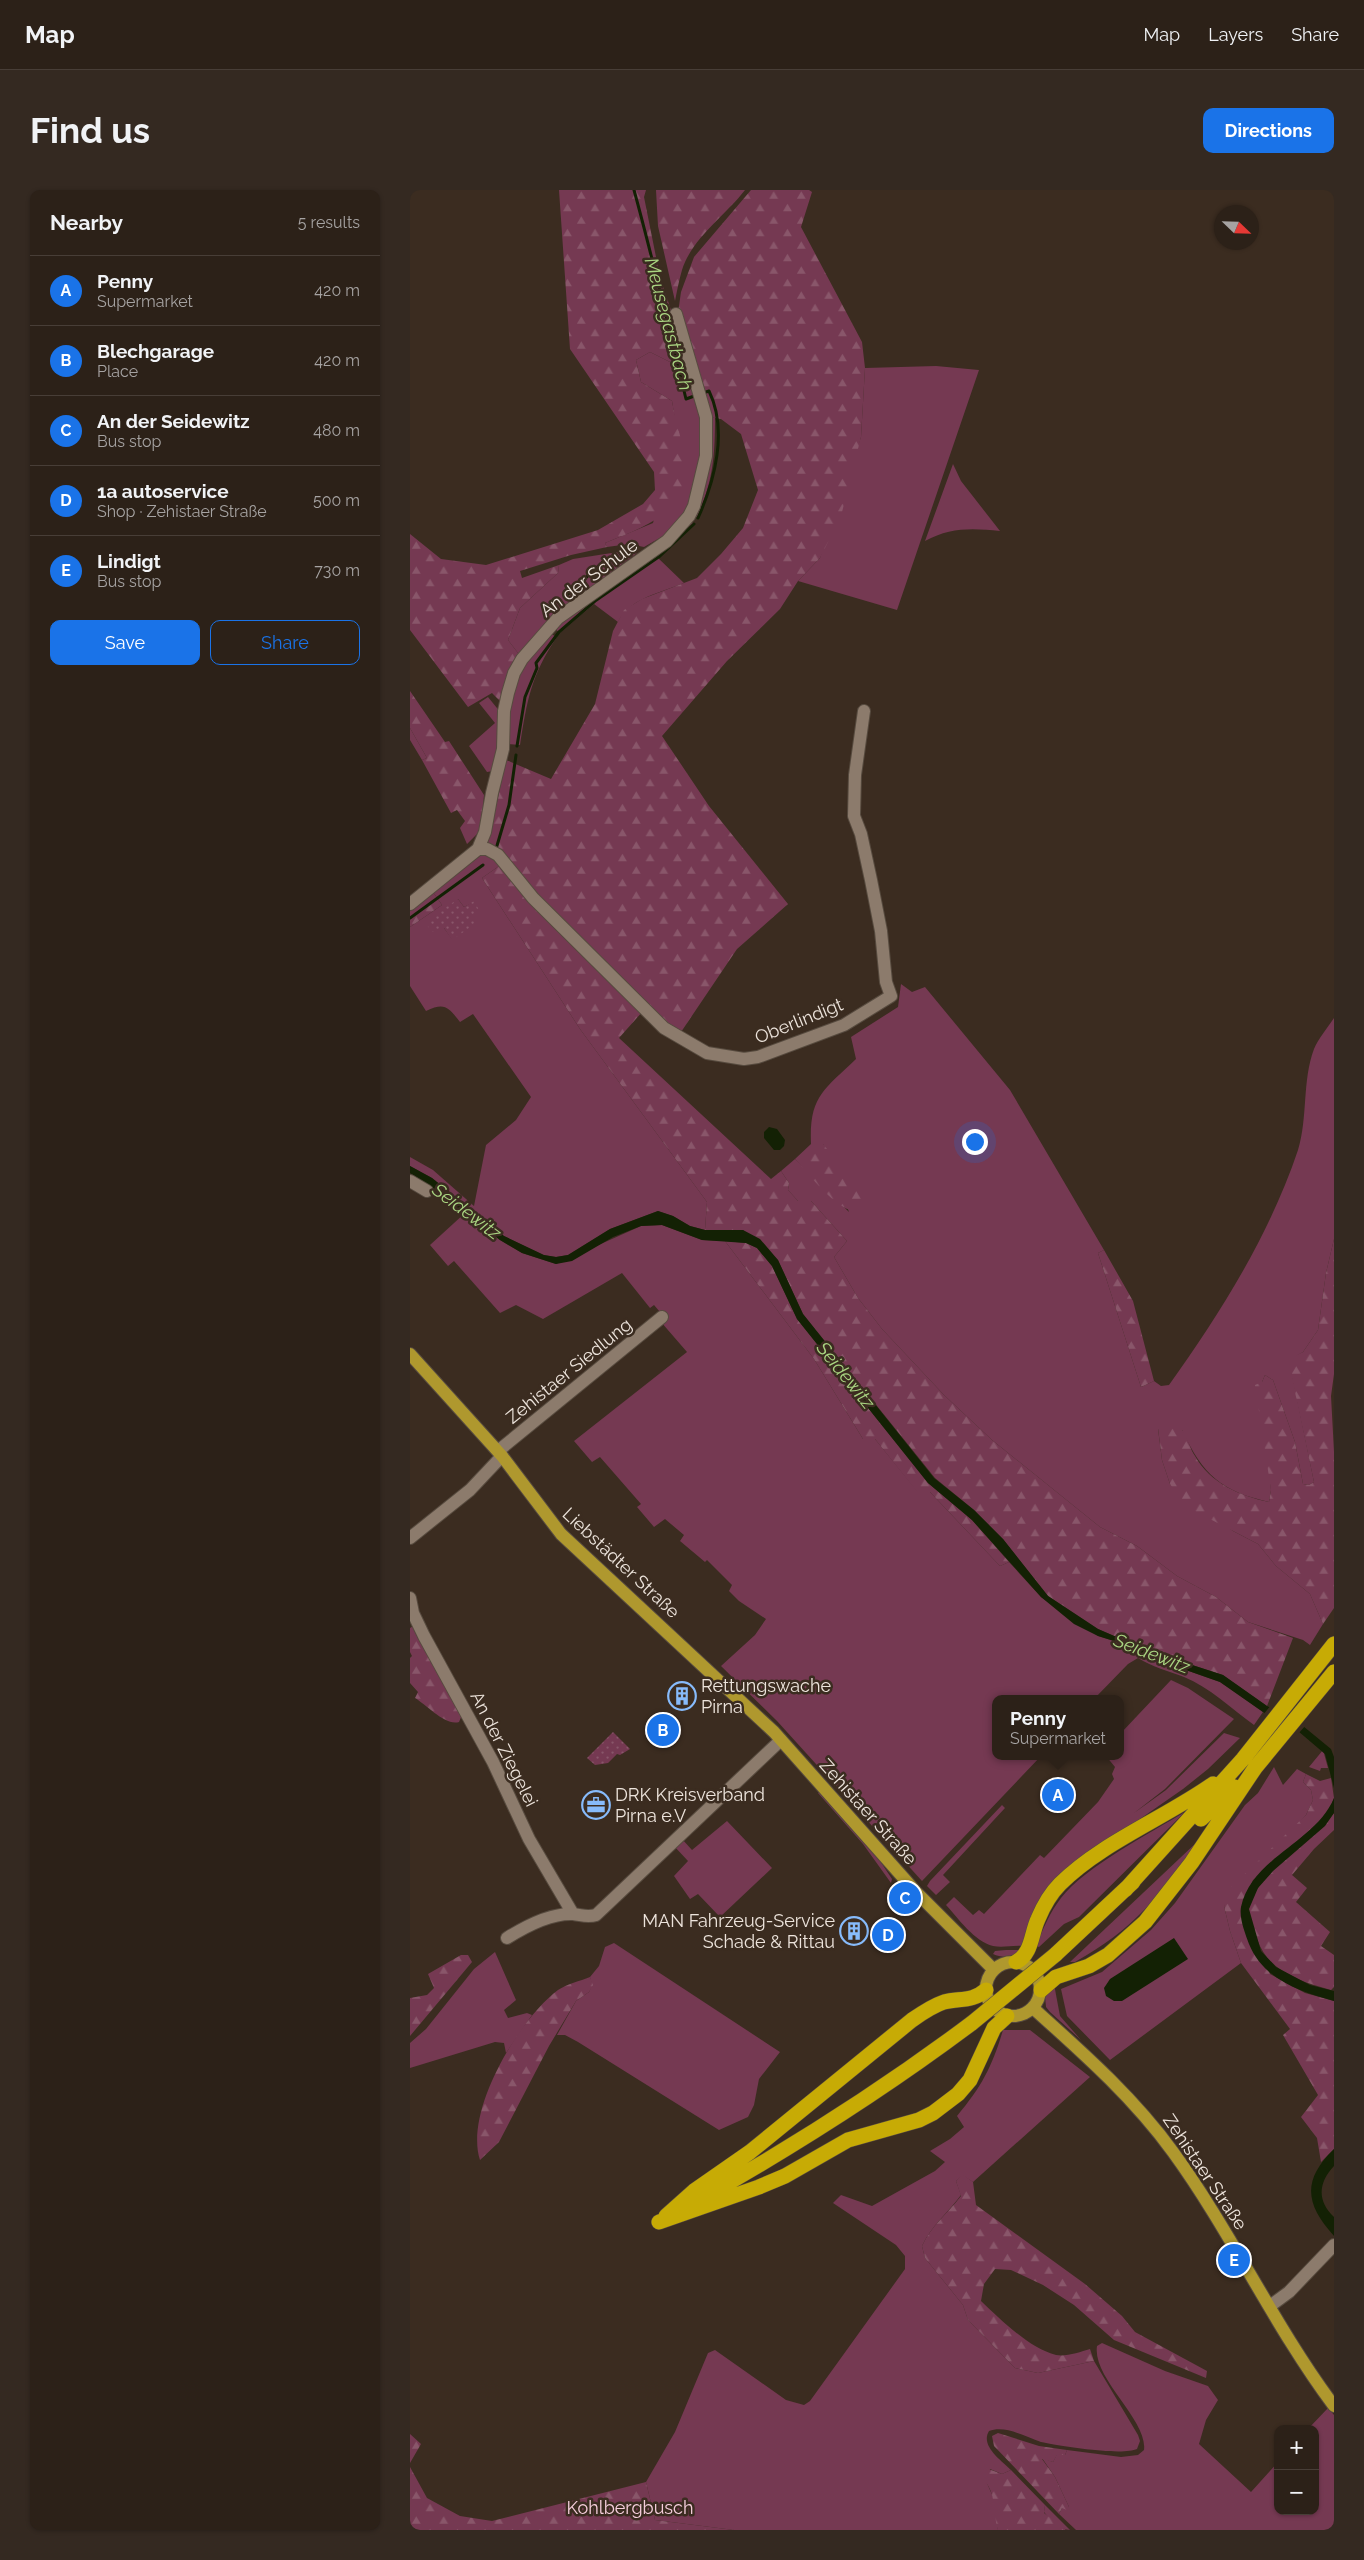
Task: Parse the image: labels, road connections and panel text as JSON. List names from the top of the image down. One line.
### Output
{"streets":{"main road":["Liebstädter Straße","Zehistaer Straße"],"street":["An der Schule","Oberlindigt","Zehistaer Siedlung","An der Ziegelei"]},"crossings":[["An der Schule","Oberlindigt"],["Zehistaer Siedlung","Liebstädter Straße"],["Liebstädter Straße","Zehistaer Straße"]],"water":["Meusegastbach","Seidewitz"],"parks":["Kohlbergbusch"],"places":{"building":["Rettungswache Pirna","MAN Fahrzeug-Service Schade & Rittau"],"office":["DRK Kreisverband Pirna e.V"]},"north":"bottom right","page":{"header":"Map","nav":["Map","Layers","Share"],"buttons":["Directions",["Save","Share"]],"title":"Find us","heading":["Nearby","5 results"],"list":[{"mark":"A","name":"Penny","note":"Supermarket","value":"420 m"},{"mark":"B","name":"Blechgarage","note":"Place","value":"420 m"},{"mark":"C","name":"An der Seidewitz","note":"Bus stop","value":"480 m"},{"mark":"D","name":"1a autoservice","note":"Shop · Zehistaer Straße","value":"500 m"},{"mark":"E","name":"Lindigt","note":"Bus stop","value":"730 m"}],"popup":["Penny","Supermarket"],"pins":["B","A","C","D","E"],"map_buttons":["+","−"]}}
